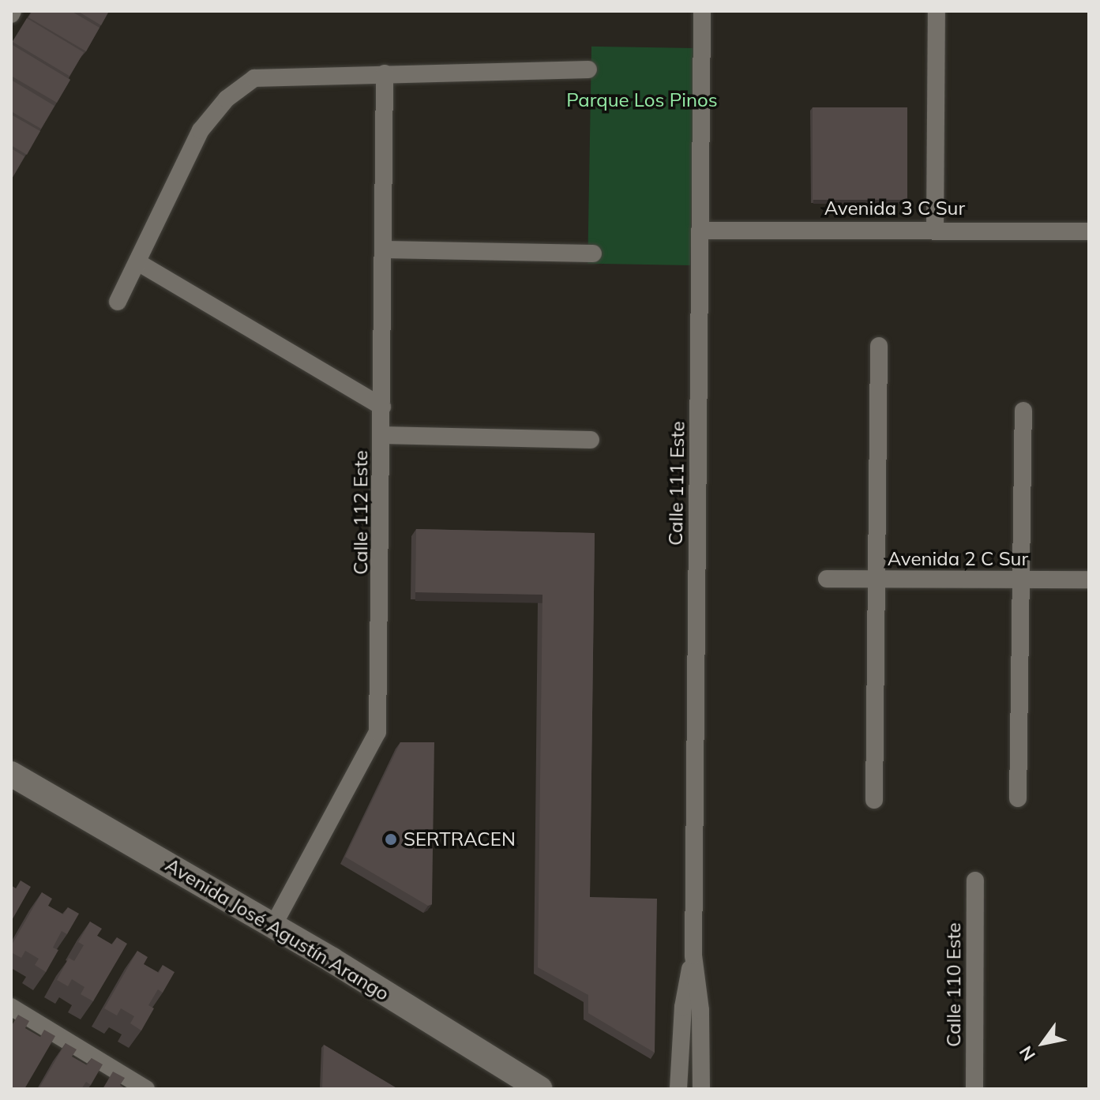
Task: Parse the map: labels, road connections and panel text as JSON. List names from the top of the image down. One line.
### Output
{"streets":{"main road":["Avenida José Agustín Arango"],"street":["Avenida 3 C Sur","Calle 111 Este","Calle 112 Este","Avenida 2 C Sur","Calle 110 Este"]},"crossings":[["Avenida 3 C Sur","Calle 111 Este"],["Calle 112 Este","Avenida José Agustín Arango"]],"parks":["Parque Los Pinos"],"places":["SERTRACEN"],"north":"bottom left"}
